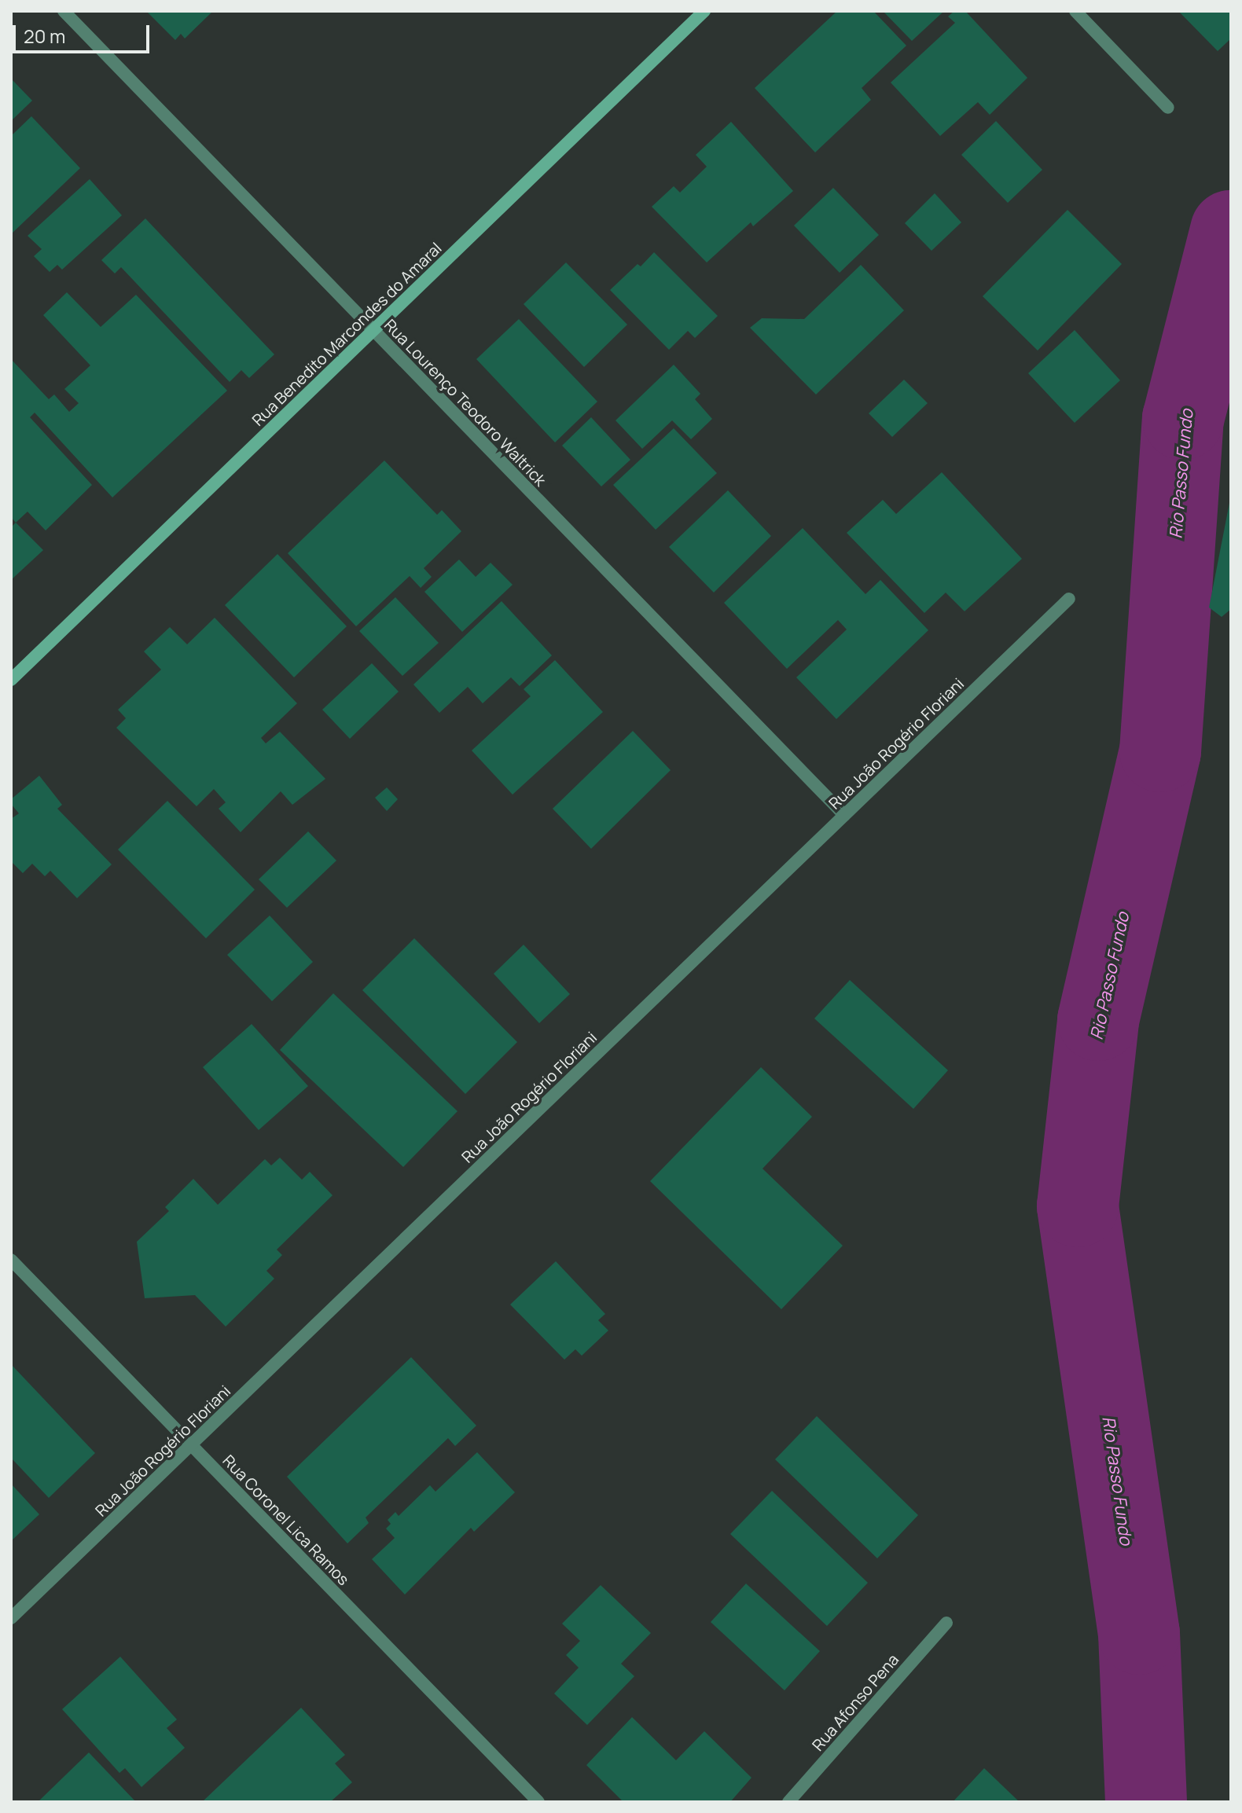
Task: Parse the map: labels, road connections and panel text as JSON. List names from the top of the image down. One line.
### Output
{"streets":{"main road":["Rua Benedito Marcondes do Amaral"],"street":["Rua Lourenço Teodoro Waltrick","Rua João Rogério Floriani","Rua Coronel Lica Ramos","Rua Afonso Pena"]},"crossings":[["Rua Benedito Marcondes do Amaral","Rua Lourenço Teodoro Waltrick"],["Rua Lourenço Teodoro Waltrick","Rua João Rogério Floriani"],["Rua João Rogério Floriani","Rua Coronel Lica Ramos"]],"water":["Rio Passo Fundo"],"scale_bar":"20 m"}
